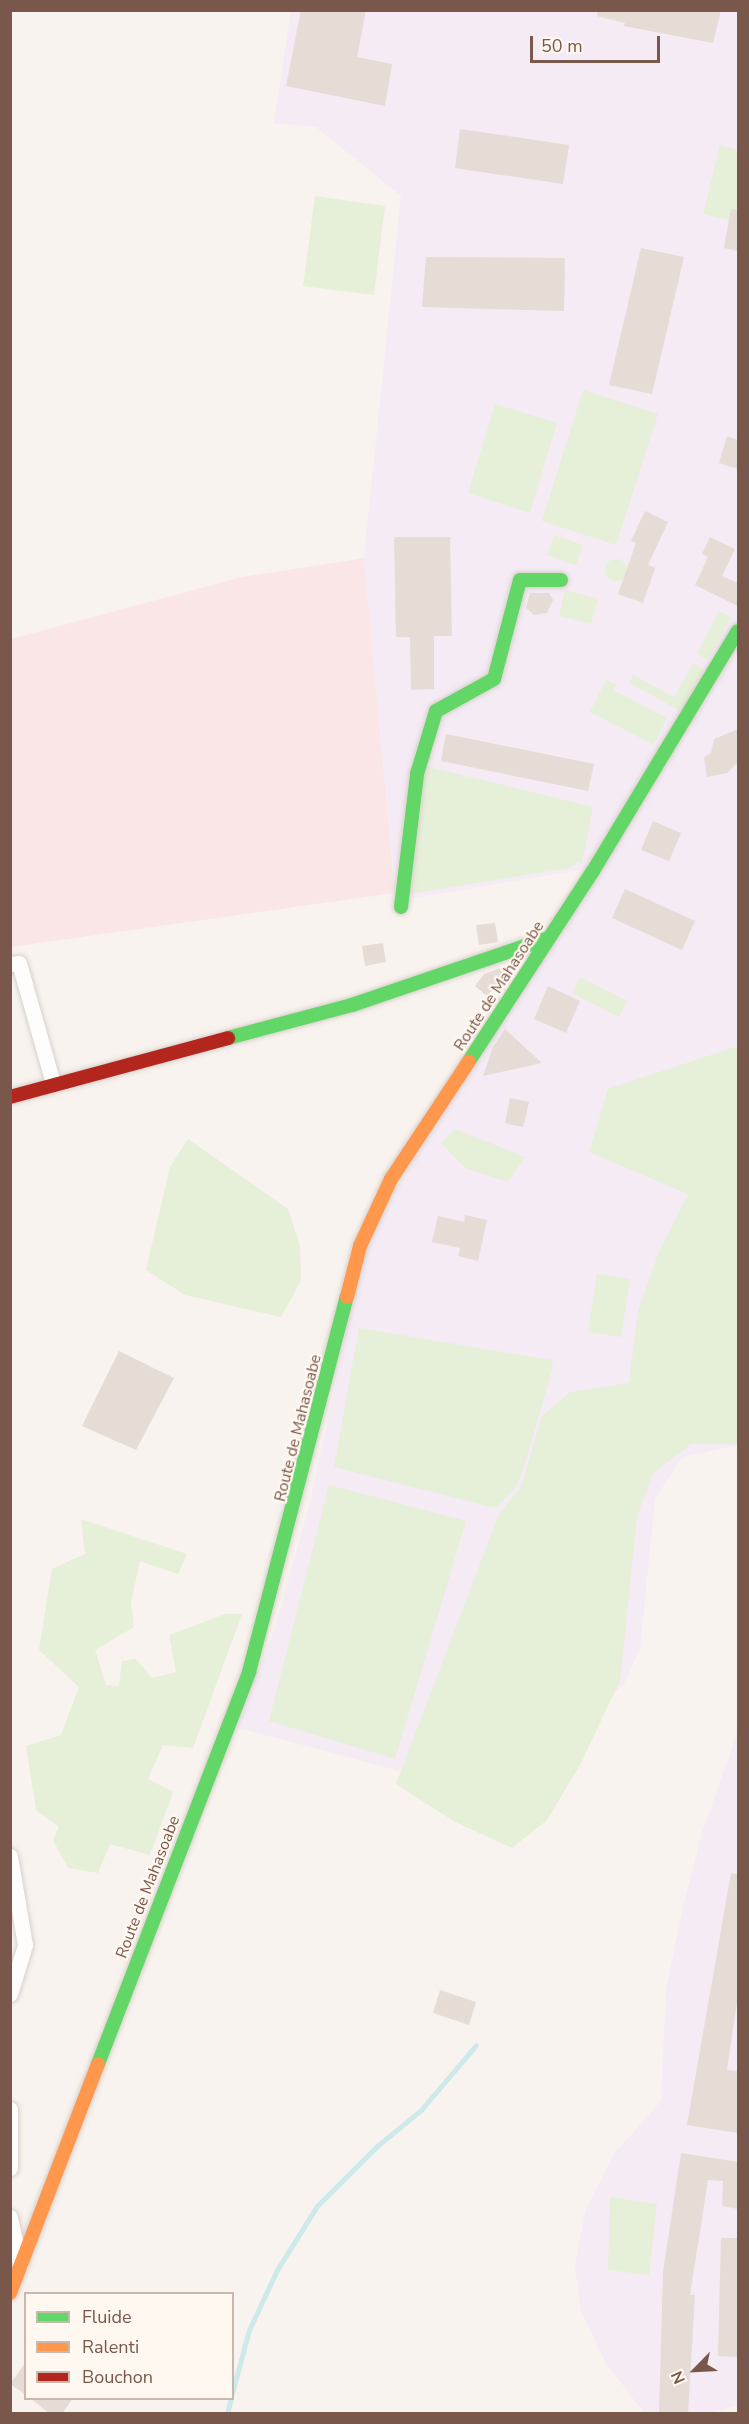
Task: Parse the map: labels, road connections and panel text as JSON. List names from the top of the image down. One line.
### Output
{"streets":{"street":["Route de Mahasoabe"]},"legend":["Fluide","Ralenti","Bouchon"],"scale_bar":"50 m","north":"bottom left"}
